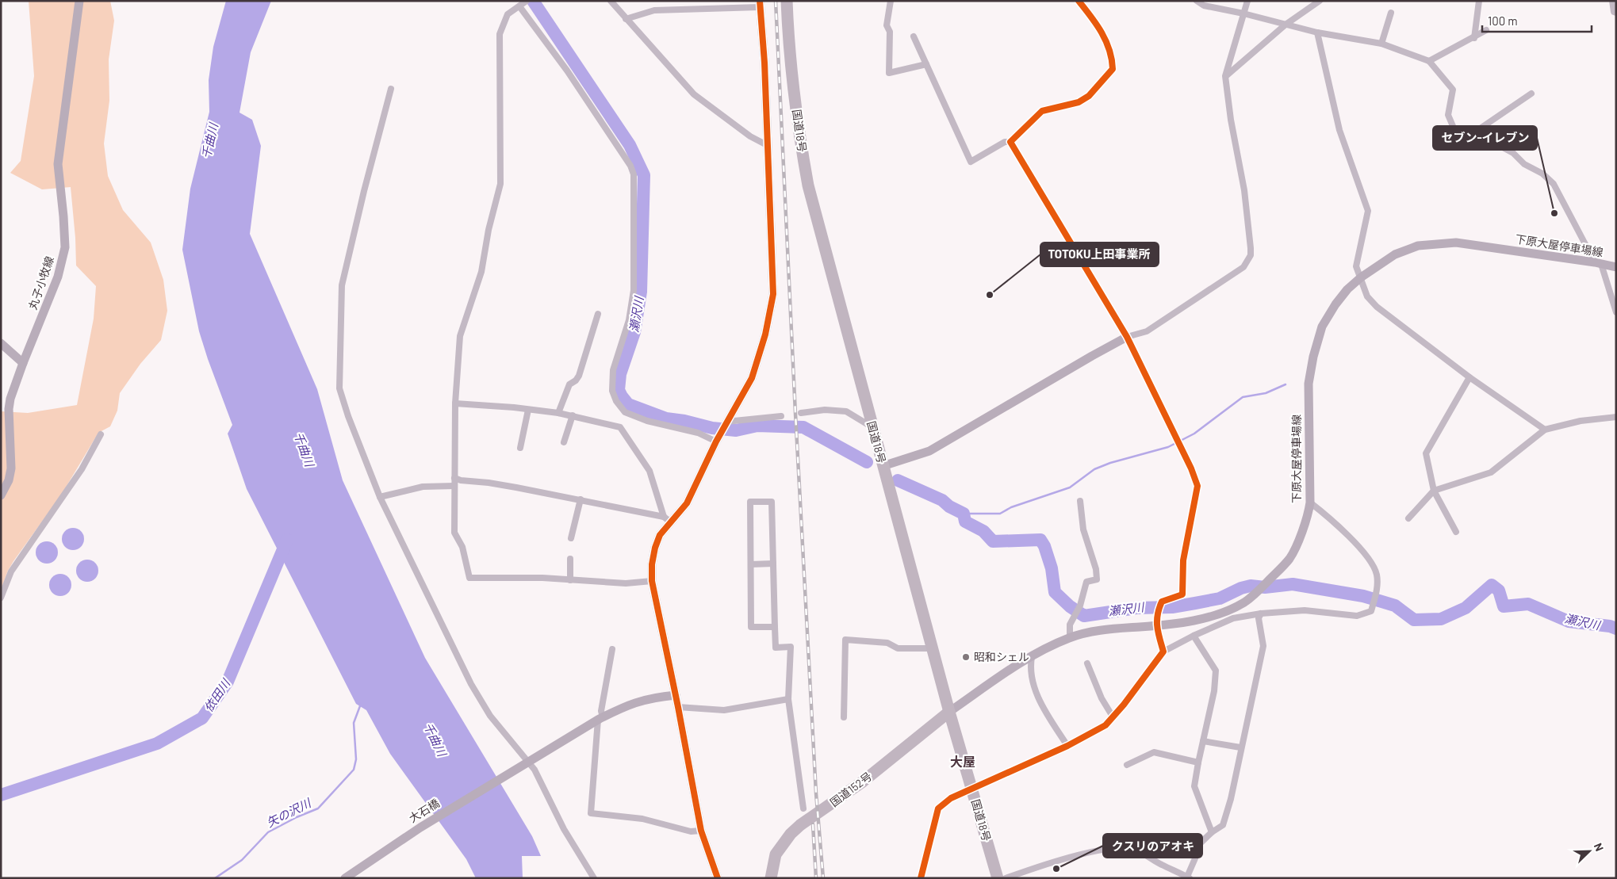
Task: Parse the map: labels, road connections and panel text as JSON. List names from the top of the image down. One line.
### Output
{"streets":{"highway":["国道18号","国道152号"],"street":["下原大屋停車場線","丸子小牧線","大石橋"]},"crossings":[["国道18号","下原大屋停車場線"],["国道18号","国道152号"],["下原大屋停車場線","国道152号"]],"districts":["大屋"],"water":["千曲川","瀬沢川","依田川","矢の沢川"],"places":["セブン-イレブン","TOTOKU上田事業所","昭和シェル","クスリのアオキ"],"scale_bar":"100 m","north":"top right"}
